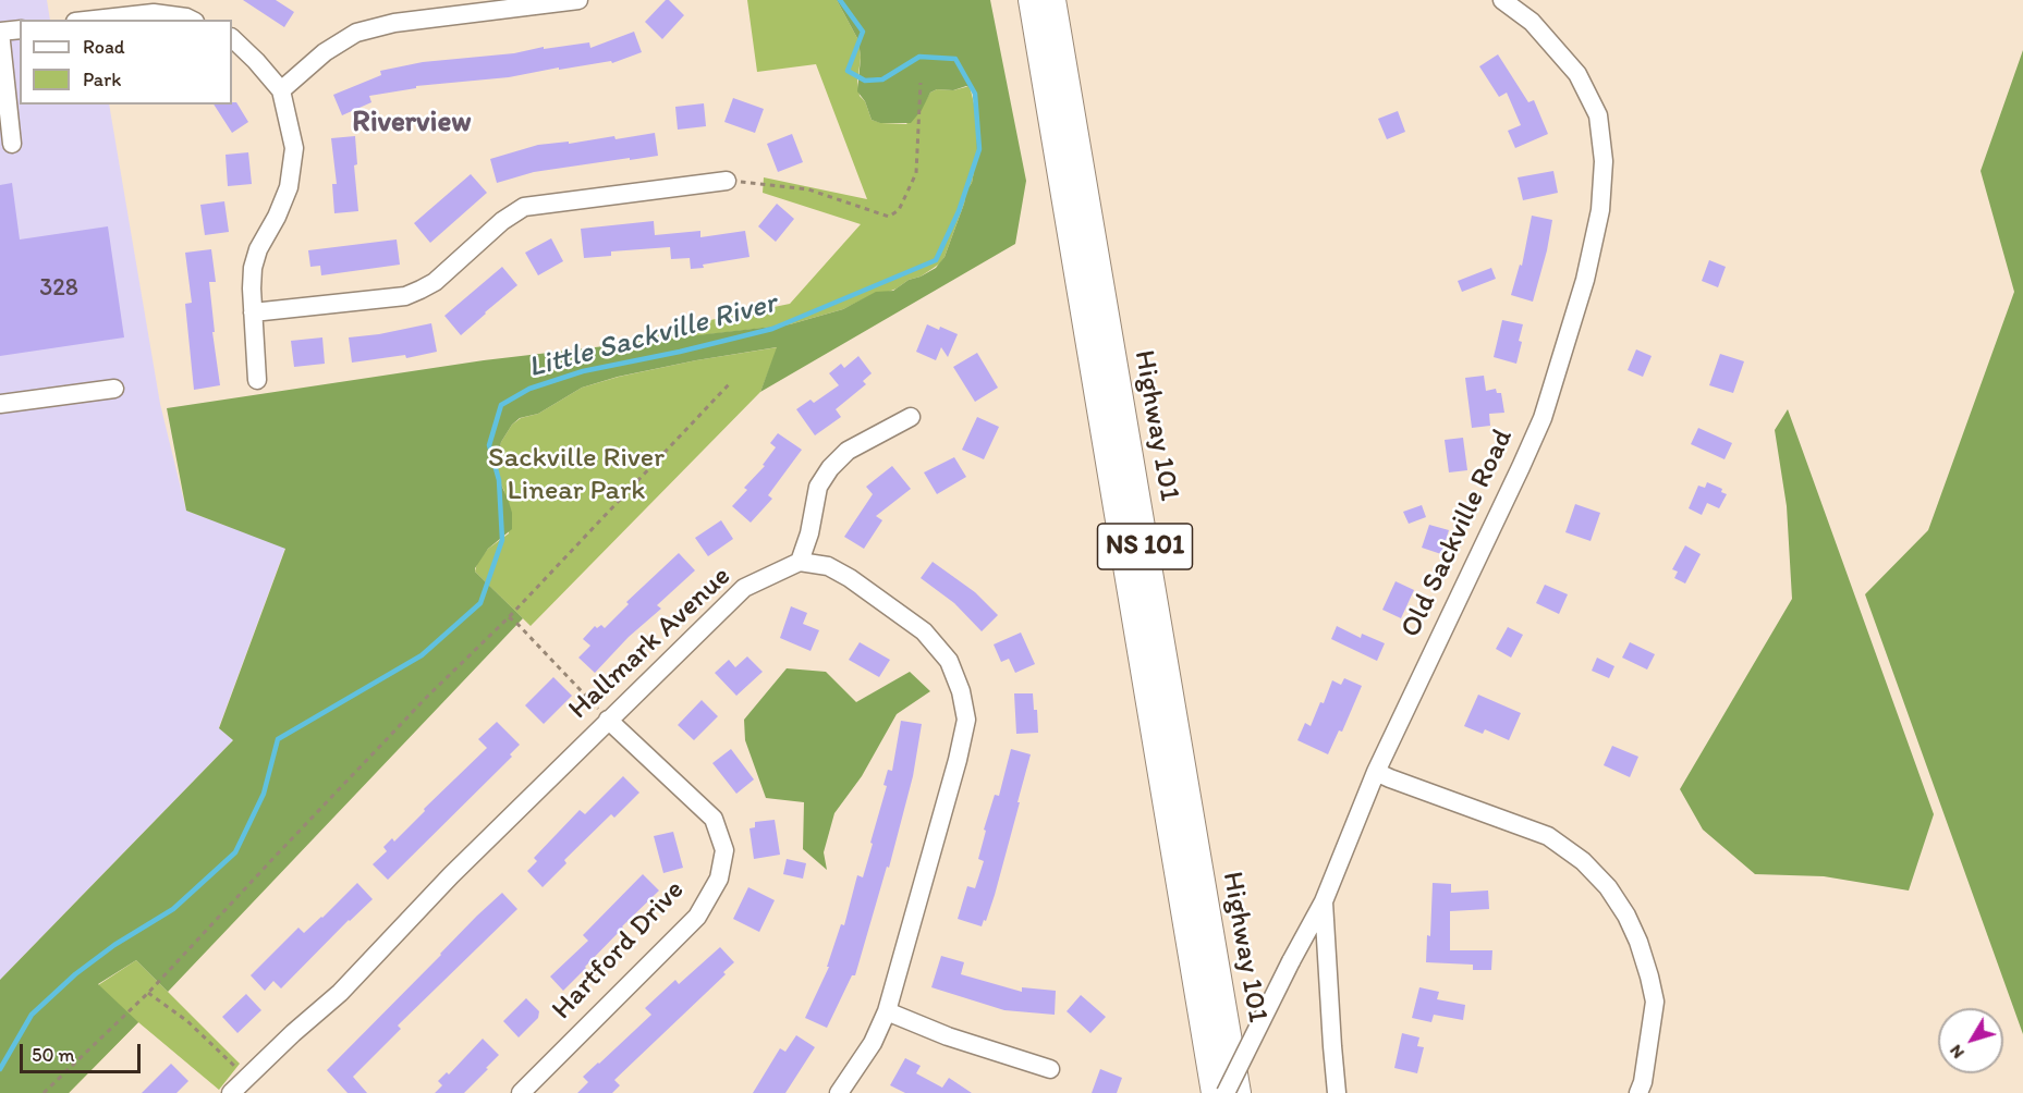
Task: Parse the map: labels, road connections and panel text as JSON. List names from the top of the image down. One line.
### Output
{"streets":{"highway":["Highway 101","NS 101"],"street":["Old Sackville Road","Hallmark Avenue","Hartford Drive"]},"crossings":[["Hallmark Avenue","Hartford Drive"]],"districts":["Riverview"],"water":["Little Sackville River"],"parks":["Sackville River Linear Park"],"house_numbers":["328"],"legend":["Road","Park"],"scale_bar":"50 m","north":"bottom left"}
